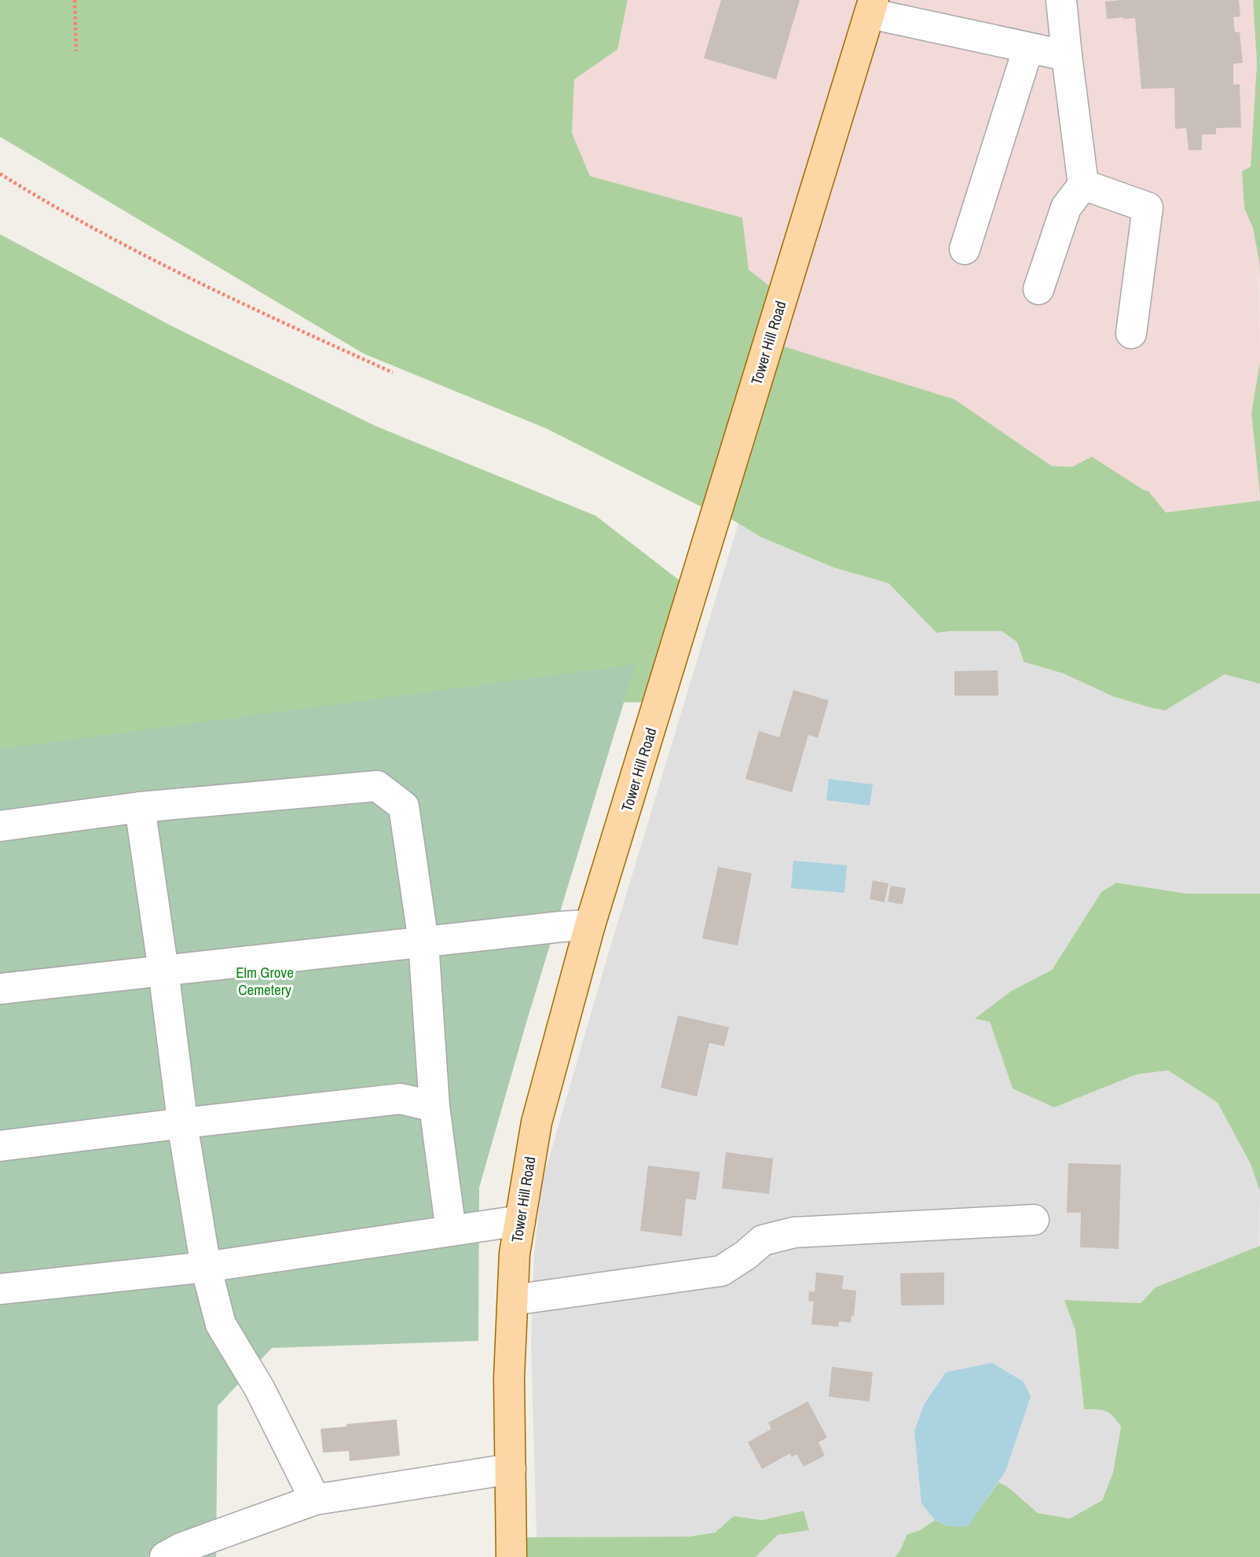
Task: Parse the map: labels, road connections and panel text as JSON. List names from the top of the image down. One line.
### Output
{"streets":{"main road":["Tower Hill Road"]},"parks":["Elm Grove Cemetery"]}
